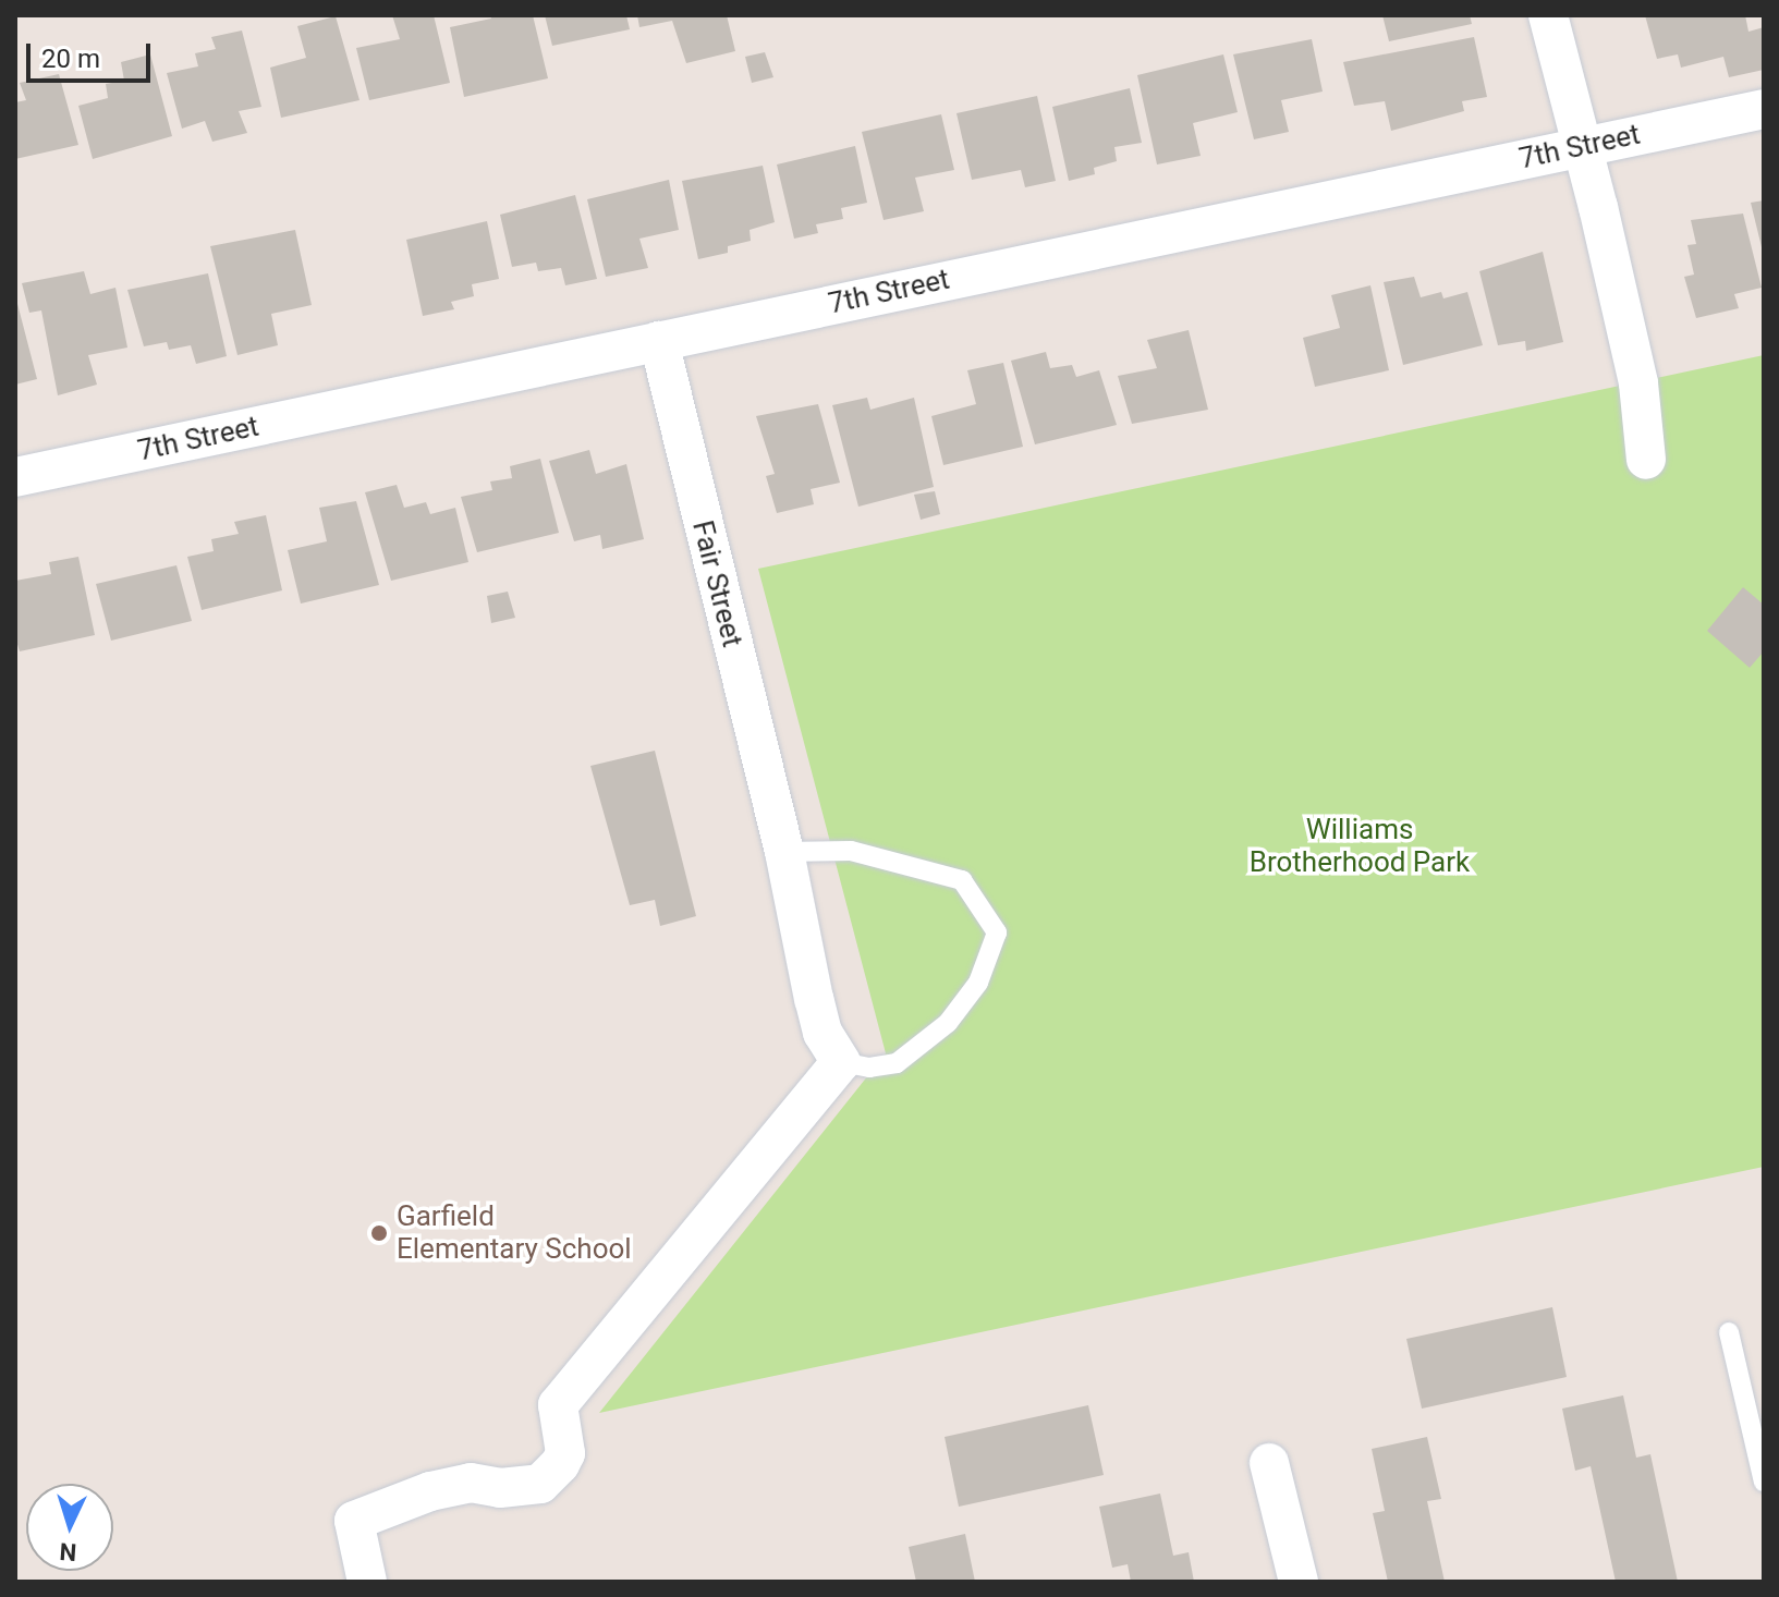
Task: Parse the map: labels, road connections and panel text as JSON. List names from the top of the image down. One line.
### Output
{"streets":{"street":["7th Street","Fair Street"]},"crossings":[["7th Street","Fair Street"]],"parks":["Williams Brotherhood Park"],"places":["Garfield Elementary School"],"scale_bar":"20 m","north":"bottom"}
